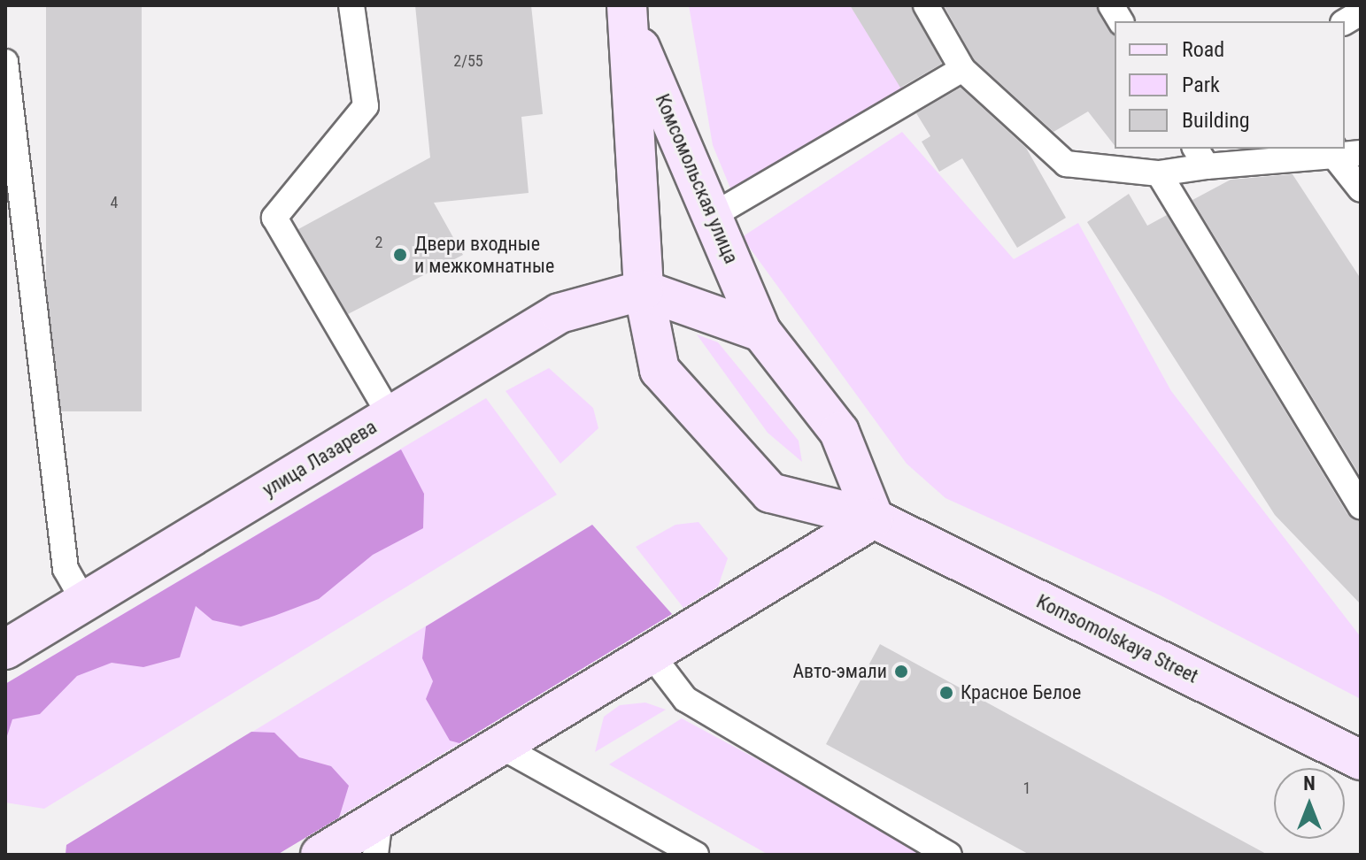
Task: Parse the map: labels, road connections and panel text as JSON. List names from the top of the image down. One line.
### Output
{"streets":{"main road":["Комсомольская улица","улица Лазарева","Komsomolskaya Street"]},"crossings":[["Комсомольская улица","улица Лазарева"],["Комсомольская улица","Komsomolskaya Street"]],"places":["Двери входные и межкомнатные","Авто-эмали","Красное Белое"],"house_numbers":["2/55","4","2","1"],"legend":["Road","Park","Building"],"north":"top"}
